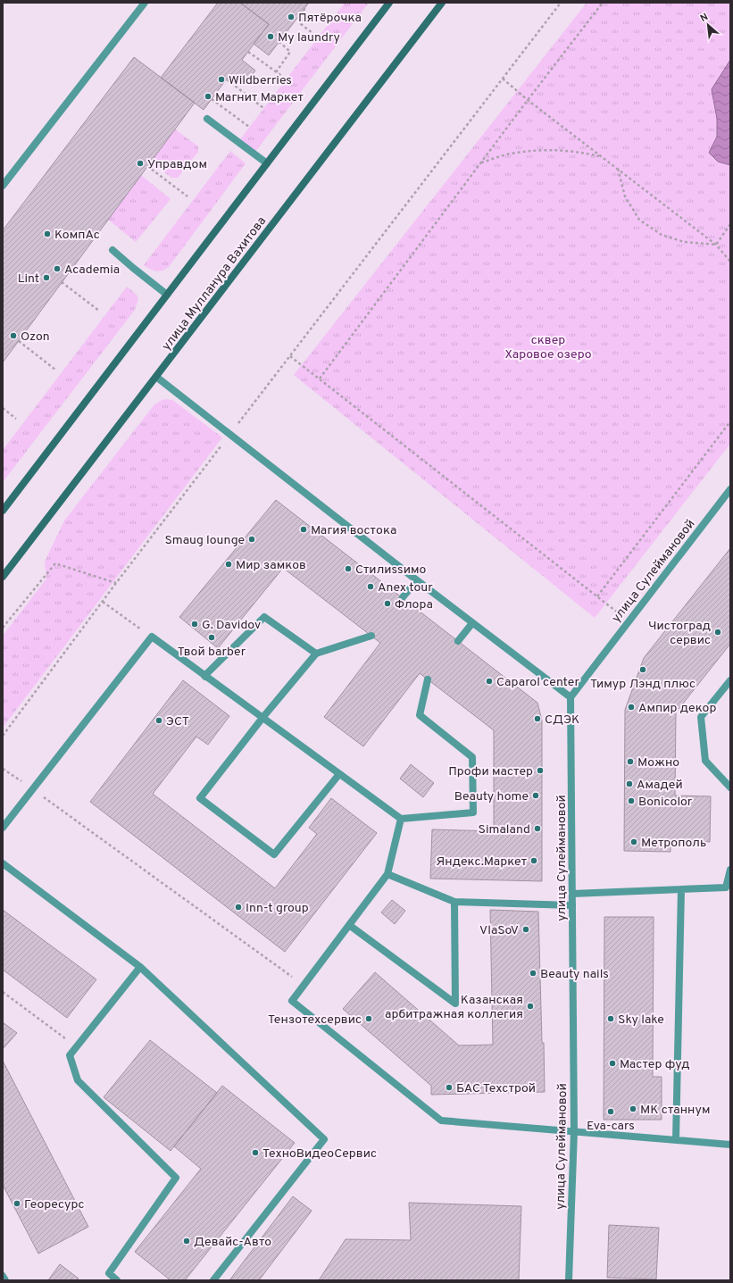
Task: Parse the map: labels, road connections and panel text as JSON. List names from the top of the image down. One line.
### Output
{"streets":{"main road":["улица Мулланура Вахитова"],"street":["улица Сулеймановой"]},"parks":["сквер Харовое озеро"],"places":["Пятёрочка","My laundry","Wildberries","Магнит Маркет","Управдом","КомпАс","Academia","Lint","Ozon","Магия востока","Smaug lounge","Мир замков","Стилиssимо","Anex tour","Флора","G. Davidov","Чистоград сервис","Твой barber","Тимур Лэнд плюс","Caparol center","Ампир декор","СДЭК","ЭСТ","Можно","Профи мастер","Амадей","Beauty home","Bonicolor","Simaland","Метрополь","Яндекс.Маркет","Inn-t group","VlaSoV","Beauty nails","Казанская арбитражная коллегия","Тензотехсервис","Sky lake","Мастер фуд","БАС Техстрой","МК станнум","Eva-cars","ТехноВидеоСервис","Георесурс","Девайс-Авто"],"north":"top left"}
